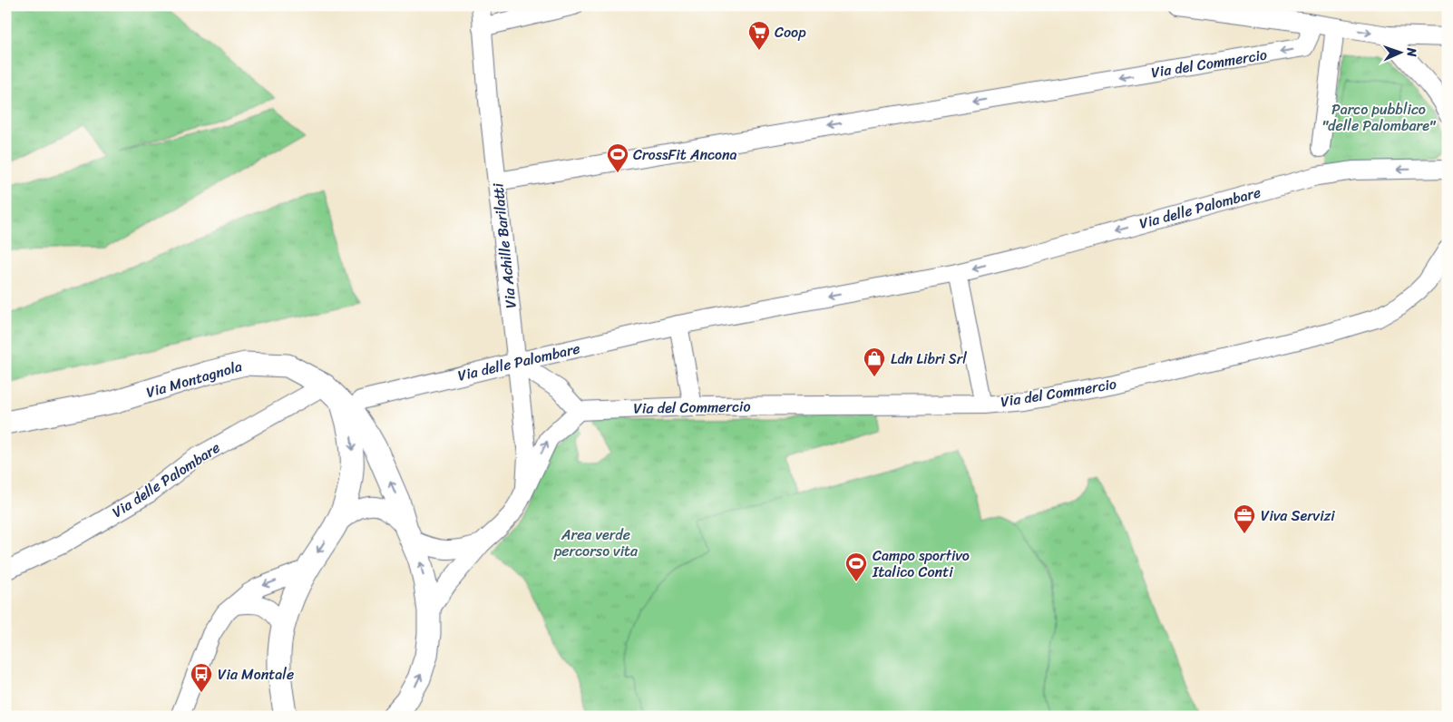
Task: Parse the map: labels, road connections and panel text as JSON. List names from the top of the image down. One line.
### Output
{"streets":{"main road":["Via Achille Barilatti","Via Montagnola"],"street":["Via del Commercio","Via delle Palombare"]},"crossings":[["Via del Commercio","Via Achille Barilatti"],["Via delle Palombare","Via Achille Barilatti"],["Via delle Palombare","Via Montagnola"],["Via Achille Barilatti","Via Montagnola"]],"one_way":["Via del Commercio","Via delle Palombare"],"parks":["Parco pubblico \"delle Palombare\"","Area verde percorso vita"],"places":{"supermarket":["Coop"],"sports":["CrossFit Ancona","Campo sportivo Italico Conti"],"shop":["Ldn Libri Srl"],"office":["Viva Servizi"],"bus stop":["Via Montale"]},"north":"right"}
